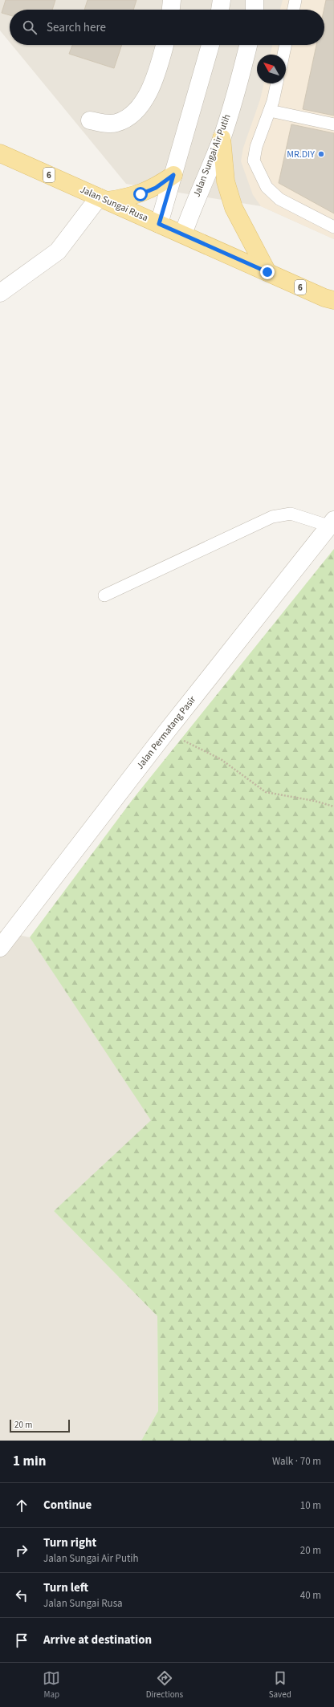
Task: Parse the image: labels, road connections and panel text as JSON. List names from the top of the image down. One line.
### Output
{"streets":{"main road":["6","Jalan Sungai Rusa"],"street":["Jalan Sungai Air Putih","Jalan Permatang Pasir"]},"crossings":[["Jalan Sungai Air Putih","Jalan Sungai Rusa"]],"places":["MR.DIY"],"scale_bar":"20 m","north":"top left","page":{"search":"Search here","scale":"20 m","heading":["1 min","Walk · 70 m"],"list":[["Continue","10 m"],["Turn right","Jalan Sungai Air Putih","20 m"],["Turn left","Jalan Sungai Rusa","40 m"],"Arrive at destination"],"nav":["Map","Directions","Saved"]}}
